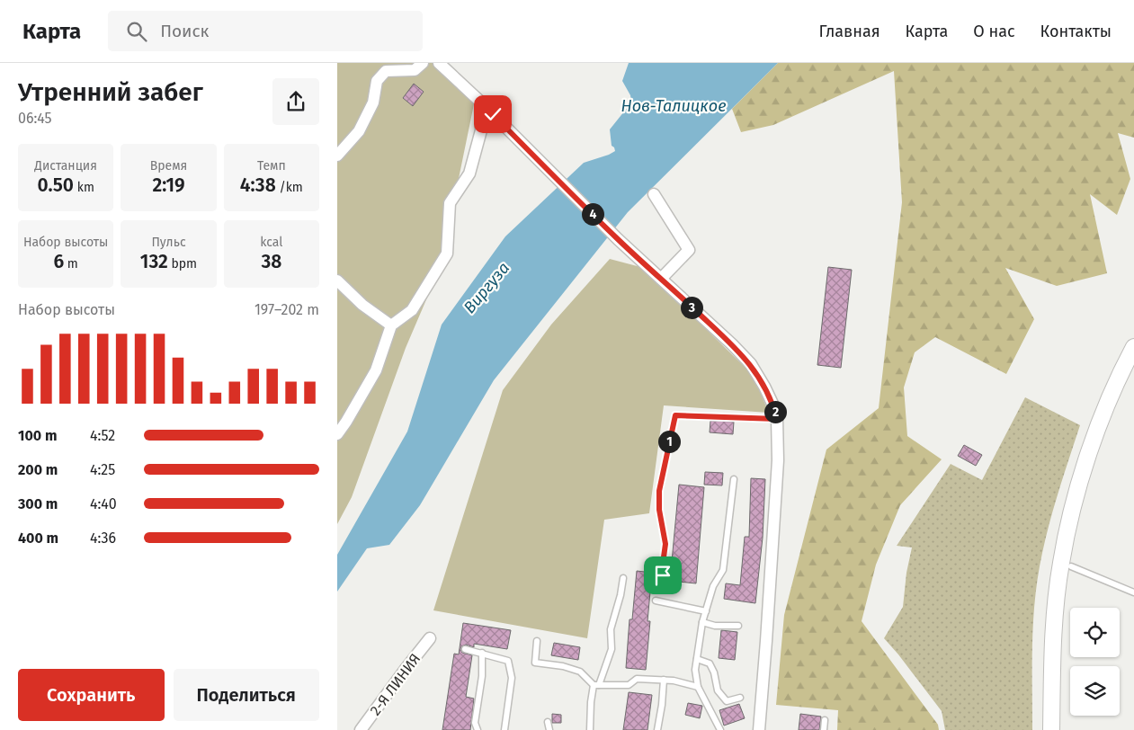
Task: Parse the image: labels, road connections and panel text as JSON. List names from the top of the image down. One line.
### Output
{"streets":{"street":["2-Я ЛИНИЯ"]},"water":["Нов-Талицкое","Виргуза"],"page":{"header":"Карта","search":"Поиск","nav":["Главная","Карта","О нас","Контакты"],"heading":["Утренний забег","06:45"],"stats":[["Дистанция","0.50 km"],["Время","2:19"],["Темп","4:38 /km"],["Набор высоты","6 m"],["Пульс","132 bpm"],["kcal","38"]],"pins":["4","3","2","1"],"chart":["Набор высоты","197–202 m"],"list":[{"name":"100 m","note":"4:52"},{"name":"200 m","note":"4:25"},{"name":"300 m","note":"4:40"},{"name":"400 m","note":"4:36"}],"buttons":["Сохранить","Поделиться"]}}
